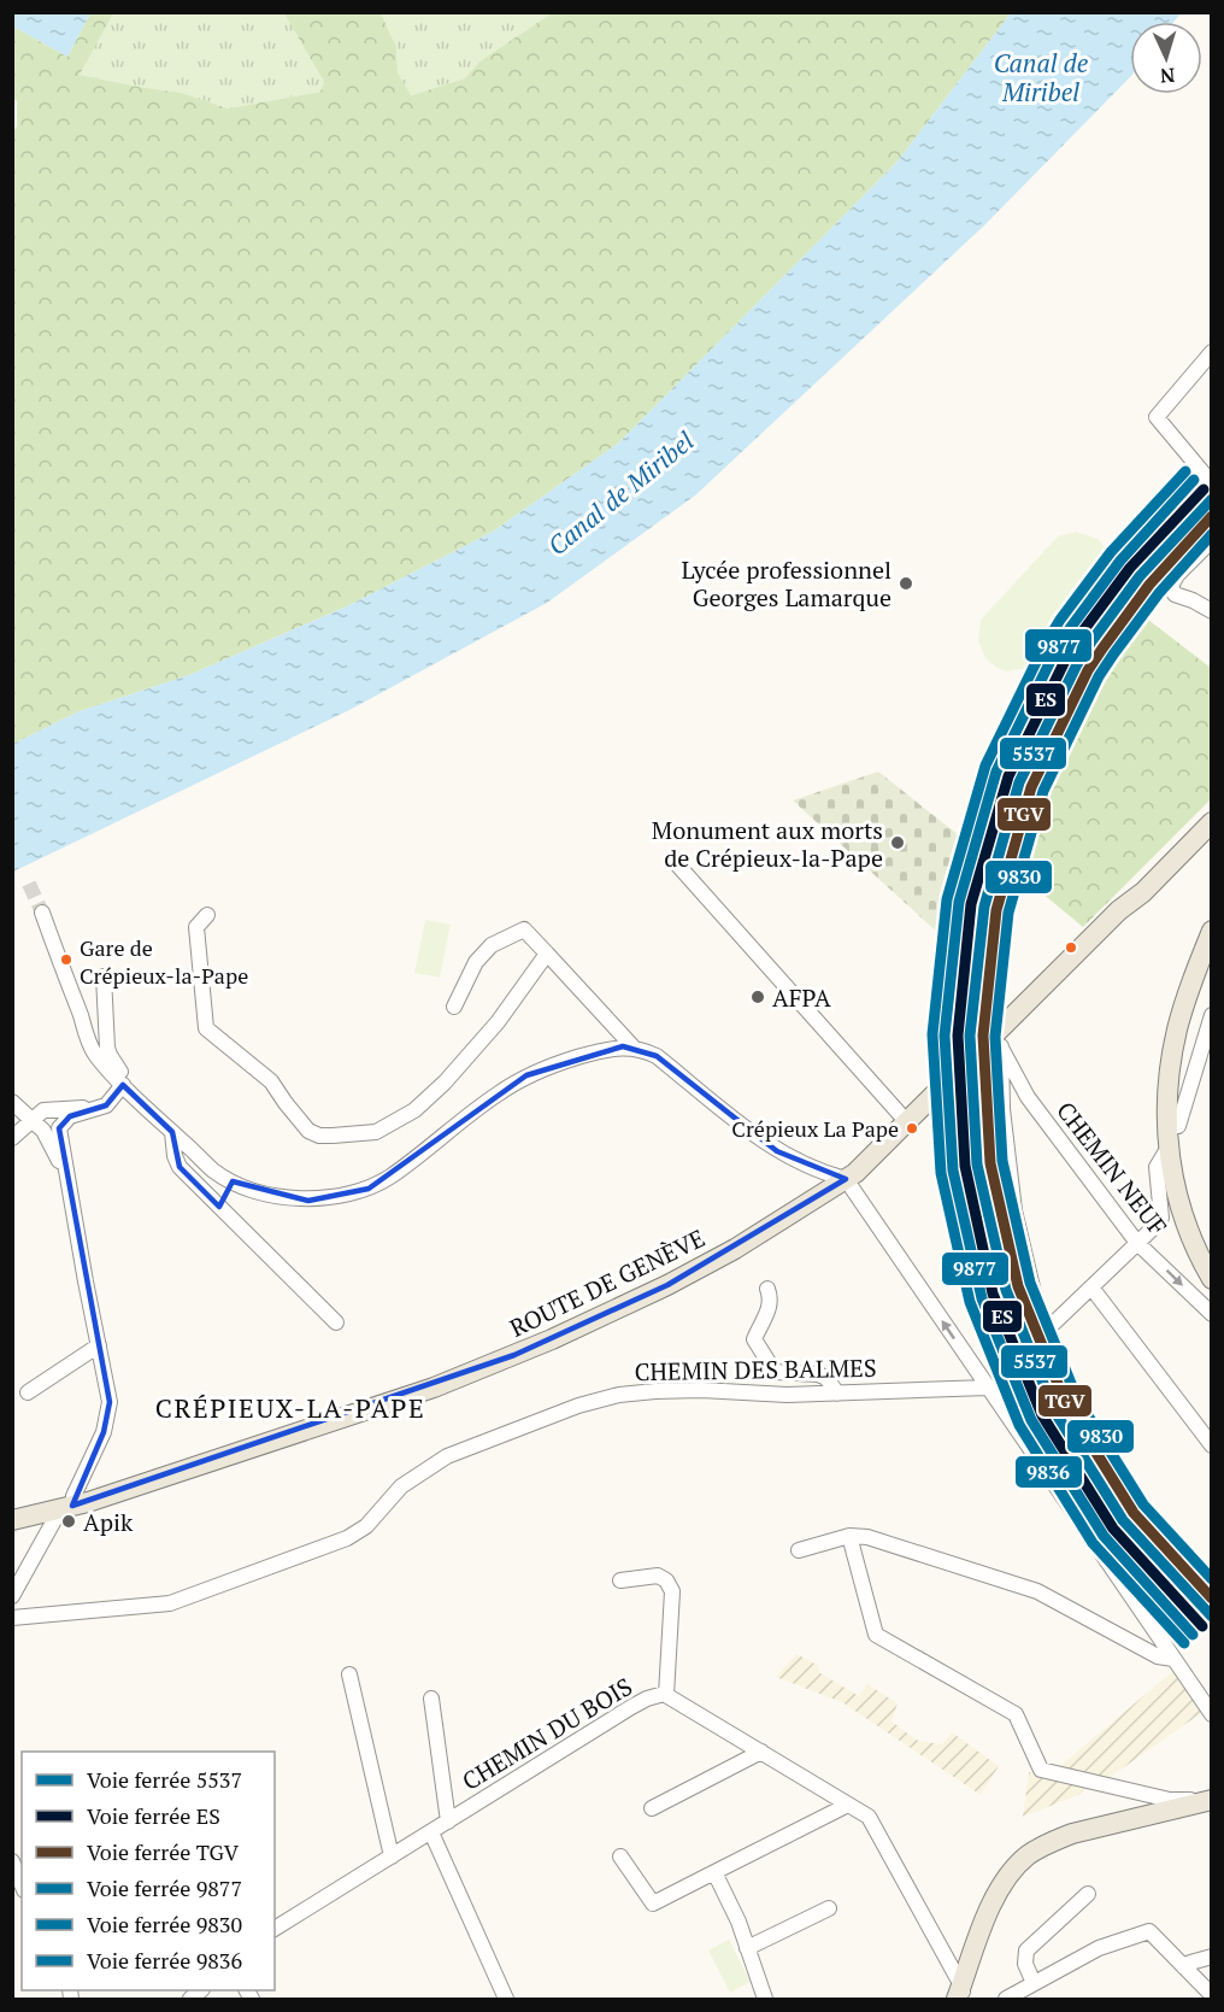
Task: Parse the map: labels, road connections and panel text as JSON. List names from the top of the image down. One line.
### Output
{"streets":{"main road":["ROUTE DE GENÈVE"],"street":["CHEMIN NEUF","CHEMIN DES BALMES","CHEMIN DU BOIS"]},"crossings":[["CHEMIN NEUF","ROUTE DE GENÈVE"]],"districts":["CRÉPIEUX-LA-PAPE"],"water":["Canal de Miribel"],"places":["Lycée professionnel Georges Lamarque","Monument aux morts de Crépieux-la-Pape","Gare de Crépieux-la-Pape","AFPA","Crépieux La Pape","Apik"],"lines":["rail line 9836","rail line 9877","rail line ES","rail line 5537","rail line TGV","rail line 9830"],"legend":["Voie ferrée 5537","Voie ferrée ES","Voie ferrée TGV","Voie ferrée 9877","Voie ferrée 9830","Voie ferrée 9836"],"north":"bottom"}
